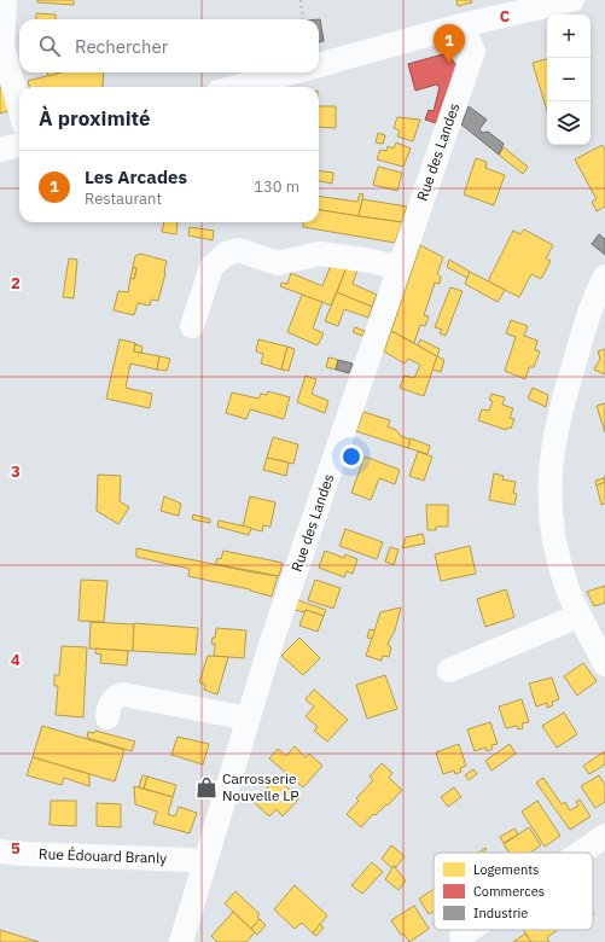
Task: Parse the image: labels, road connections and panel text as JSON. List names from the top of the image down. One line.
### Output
{"streets":{"street":["Rue des Landes","Rue Édouard Branly"]},"crossings":[["Rue des Landes","Rue Édouard Branly"]],"places":{"shop":["Carrosserie Nouvelle LP"]},"legend":["Logements","Commerces","Industrie"],"page":{"map_buttons":["+","−"],"search":"Rechercher","pins":"1","heading":"À proximité","list":[{"mark":"1","name":"Les Arcades","note":"Restaurant","value":"130 m"}]},"grid":{"columns":["C"],"rows":["2","3","4","5"]}}
